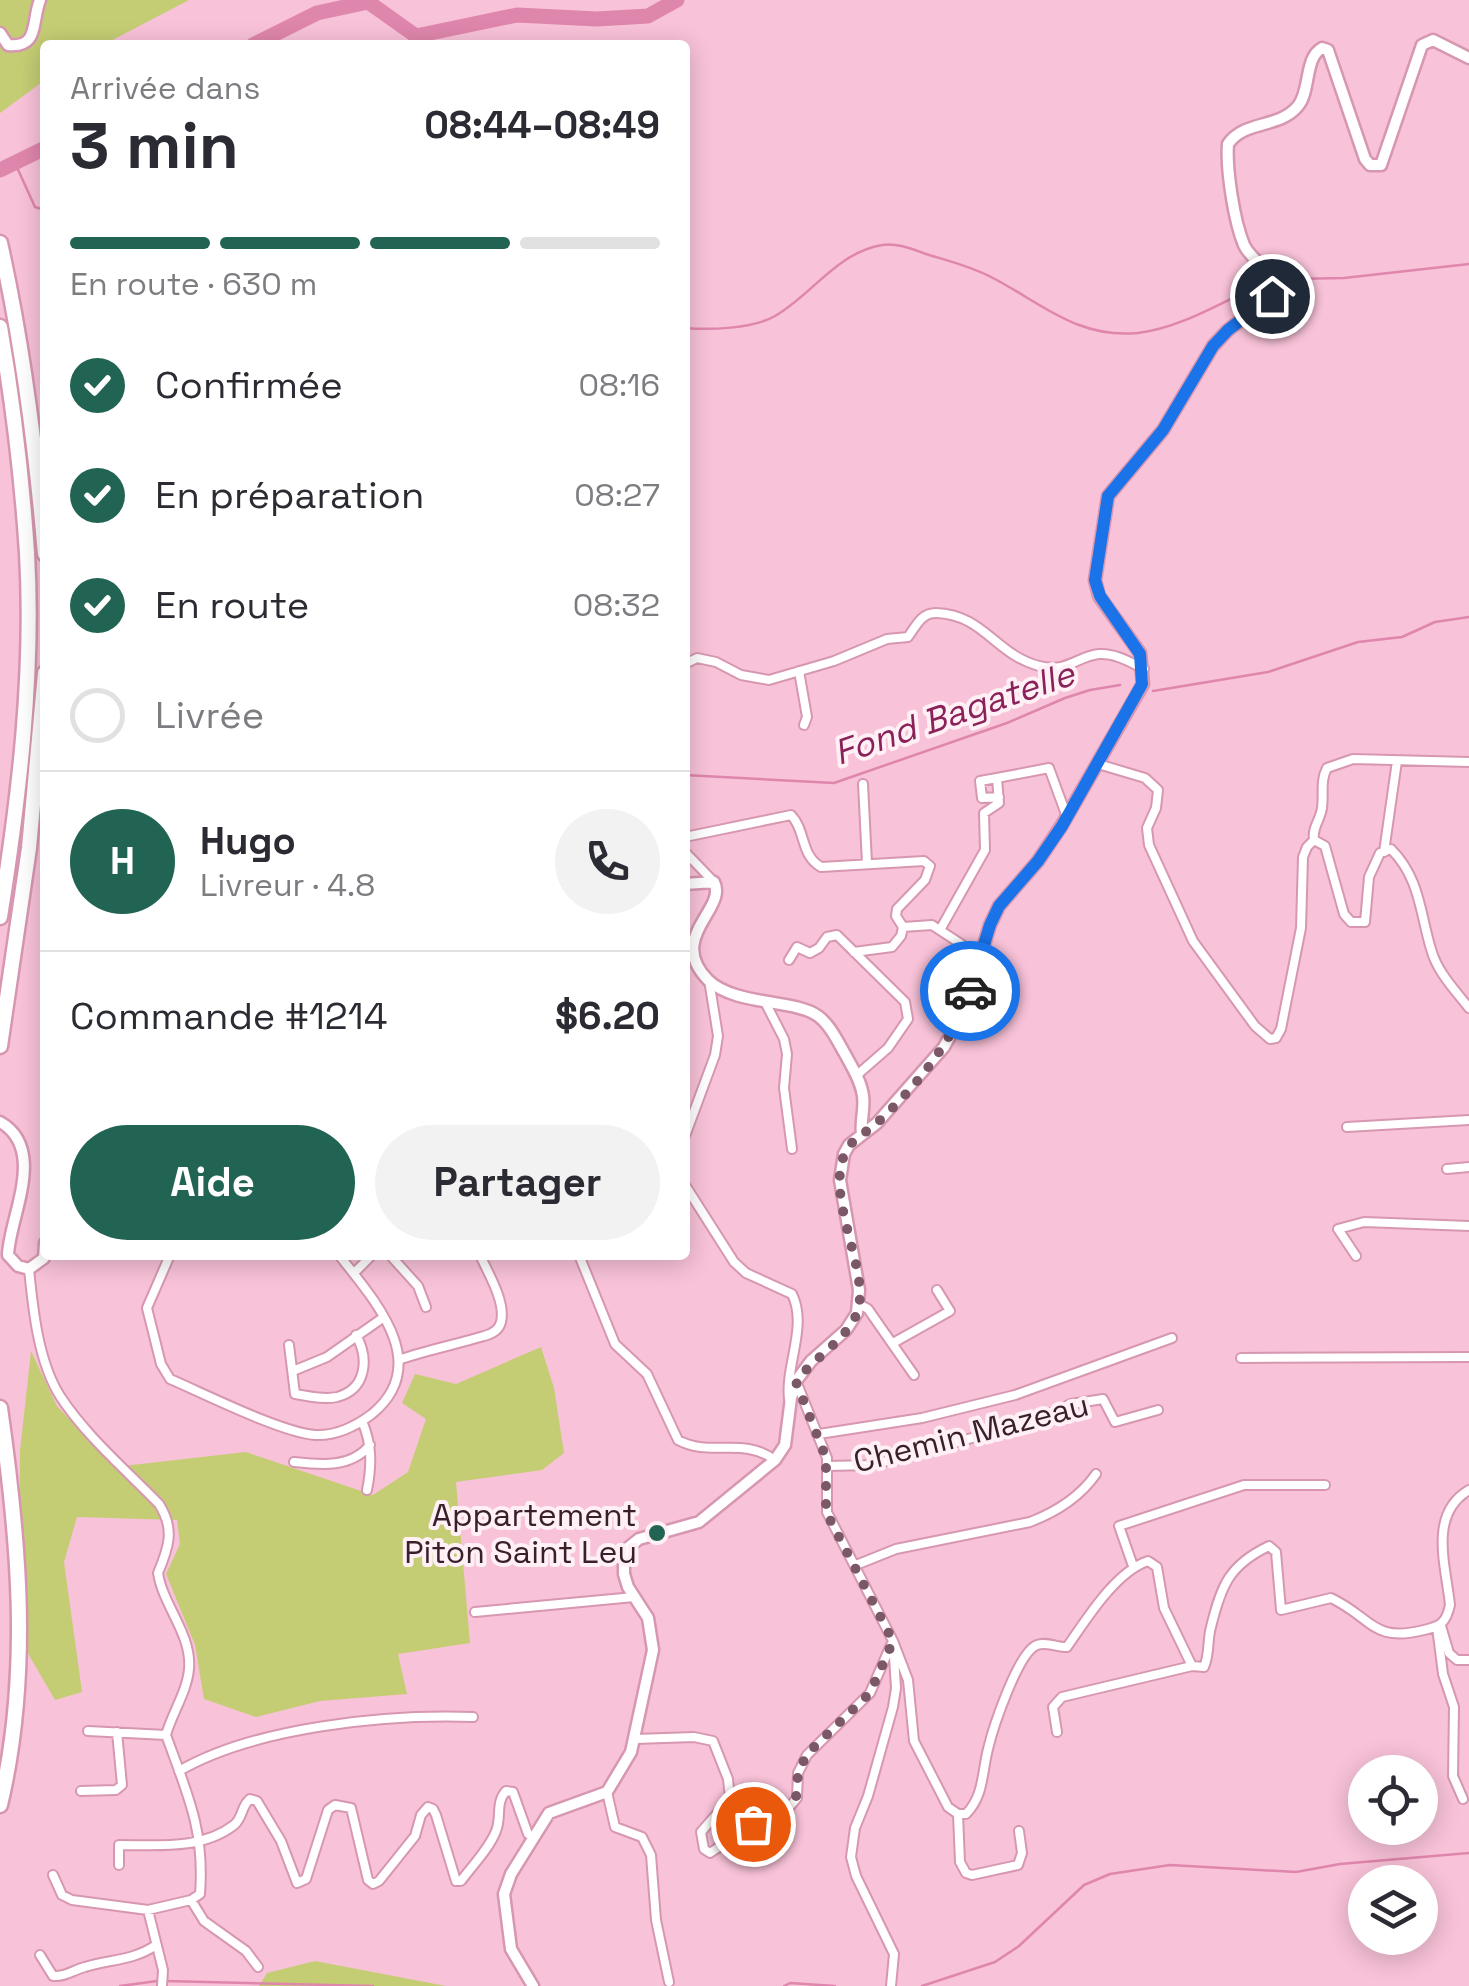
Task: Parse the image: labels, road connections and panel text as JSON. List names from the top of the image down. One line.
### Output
{"streets":{"street":["Chemin Mazeau"]},"water":["Fond Bagatelle"],"places":["Appartement Piton Saint Leu"],"page":{"heading":["3 min","Arrivée dans","08:44–08:49"],"panel":["Hugo","Livreur · 4.8","Commande #1214","$6.20"],"bar":"En route · 630 m","list":[["Confirmée","08:16"],["En préparation","08:27"],["En route","08:32"],"Livrée"],"round":"H","buttons":["Aide","Partager"]}}
